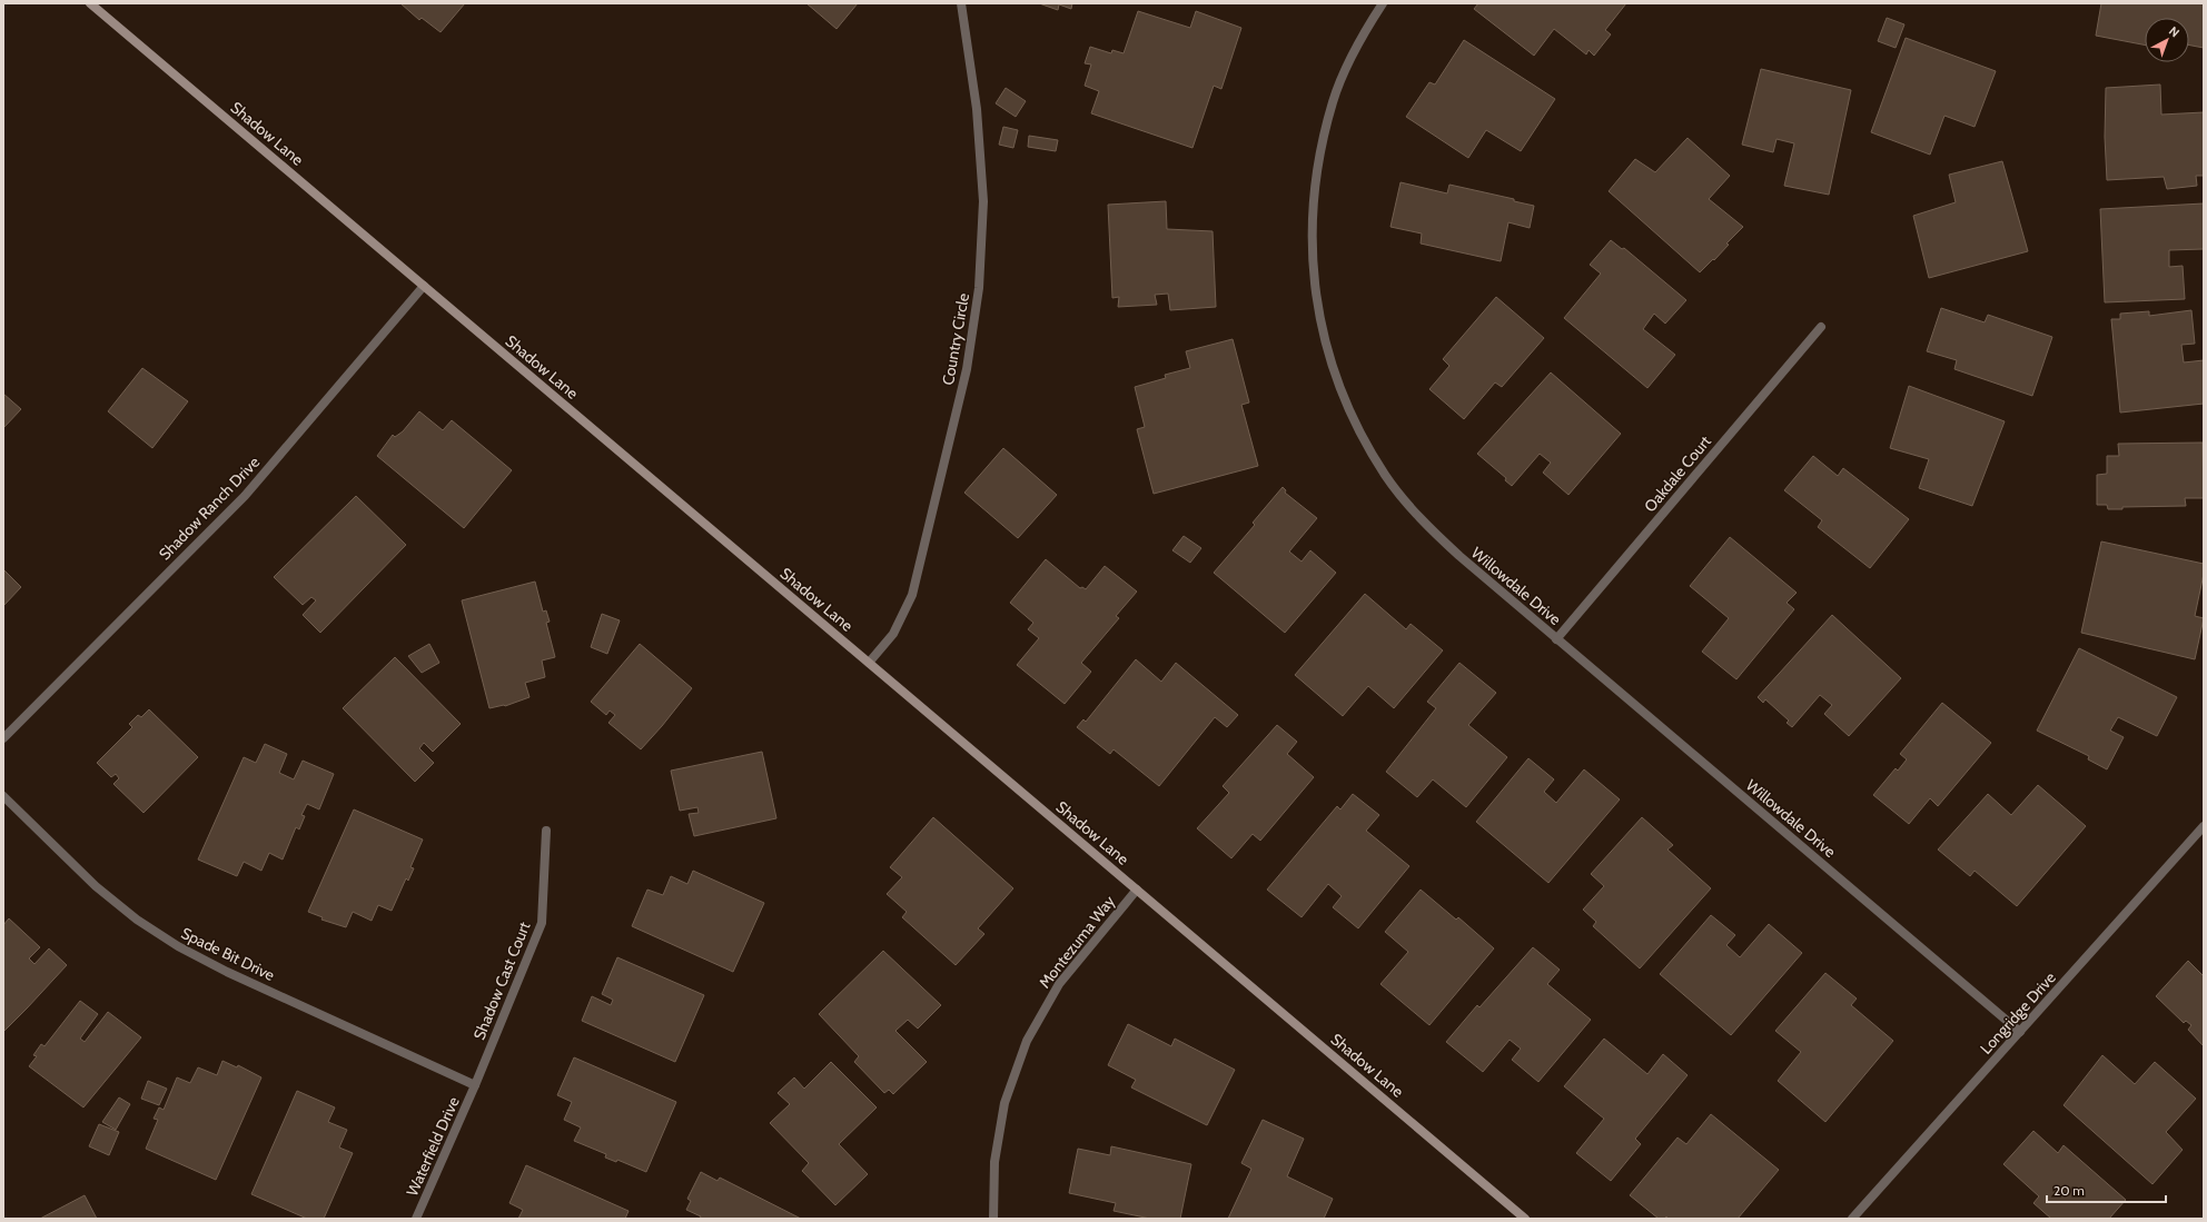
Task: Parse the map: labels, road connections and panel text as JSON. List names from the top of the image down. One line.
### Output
{"streets":{"street":["Shadow Lane","Country Circle","Oakdale Court","Shadow Ranch Drive","Willowdale Drive","Montezuma Way","Spade Bit Drive","Shadow Cast Court","Longridge Drive","Waterfield Drive"]},"crossings":[["Shadow Lane","Country Circle"],["Shadow Lane","Shadow Ranch Drive"],["Shadow Lane","Montezuma Way"],["Oakdale Court","Willowdale Drive"],["Willowdale Drive","Longridge Drive"],["Spade Bit Drive","Shadow Cast Court"],["Spade Bit Drive","Waterfield Drive"],["Shadow Cast Court","Waterfield Drive"]],"scale_bar":"20 m","north":"top right"}
